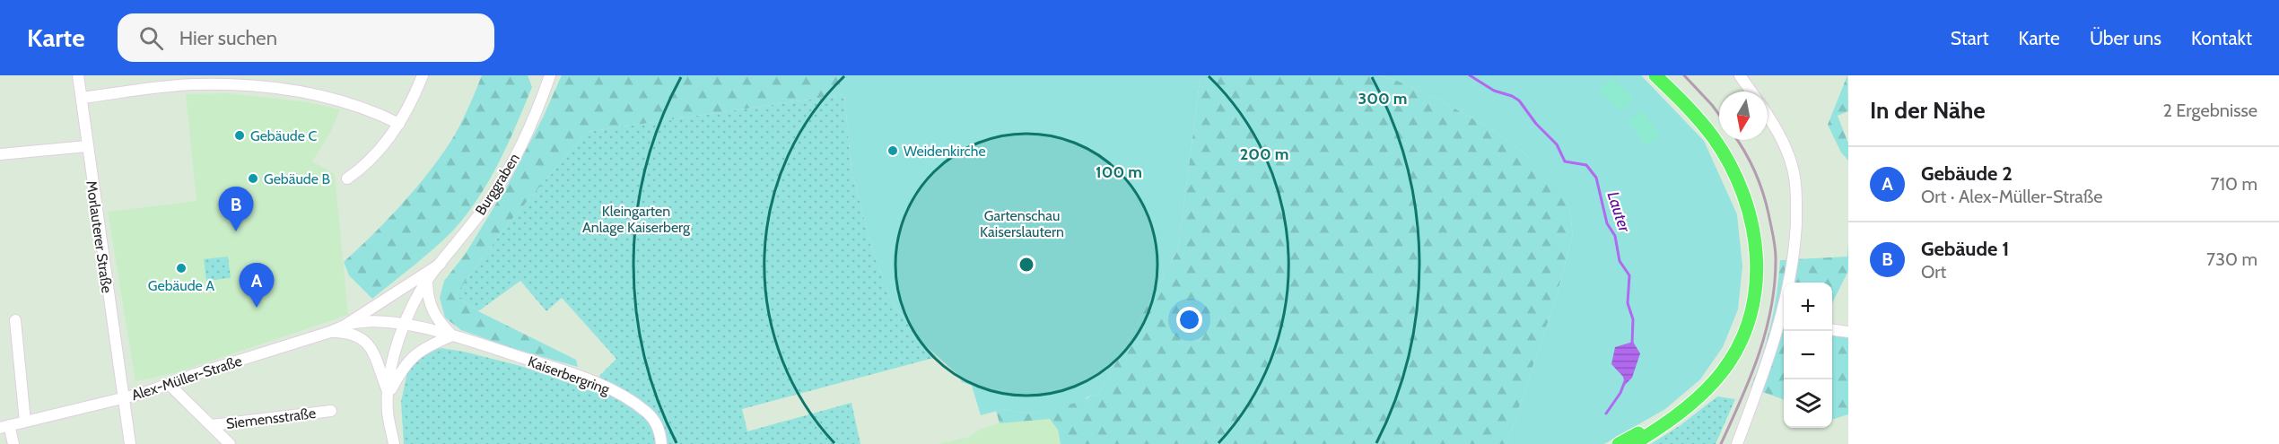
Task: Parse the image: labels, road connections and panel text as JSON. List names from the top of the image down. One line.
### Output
{"streets":{"street":["Burggraben","Morlauterer Straße","Kaiserbergring","Alex-Müller-Straße","Siemensstraße"]},"crossings":[["Burggraben","Kaiserbergring"],["Burggraben","Alex-Müller-Straße"],["Morlauterer Straße","Alex-Müller-Straße"],["Kaiserbergring","Alex-Müller-Straße"]],"water":["Lauter"],"parks":["Kleingarten Anlage Kaiserberg","Gartenschau Kaiserslautern"],"places":["Gebäude C","Weidenkirche","Gebäude B","Gebäude A"],"north":"bottom","page":{"header":"Karte","search":"Hier suchen","nav":["Start","Karte","Über uns","Kontakt"],"heading":["In der Nähe","2 Ergebnisse"],"list":[{"mark":"A","name":"Gebäude 2","note":"Ort · Alex-Müller-Straße","value":"710 m"},{"mark":"B","name":"Gebäude 1","note":"Ort","value":"730 m"}],"pins":["B","A"],"map_buttons":["+","−"]},"rings":["300 m","200 m","100 m"]}
